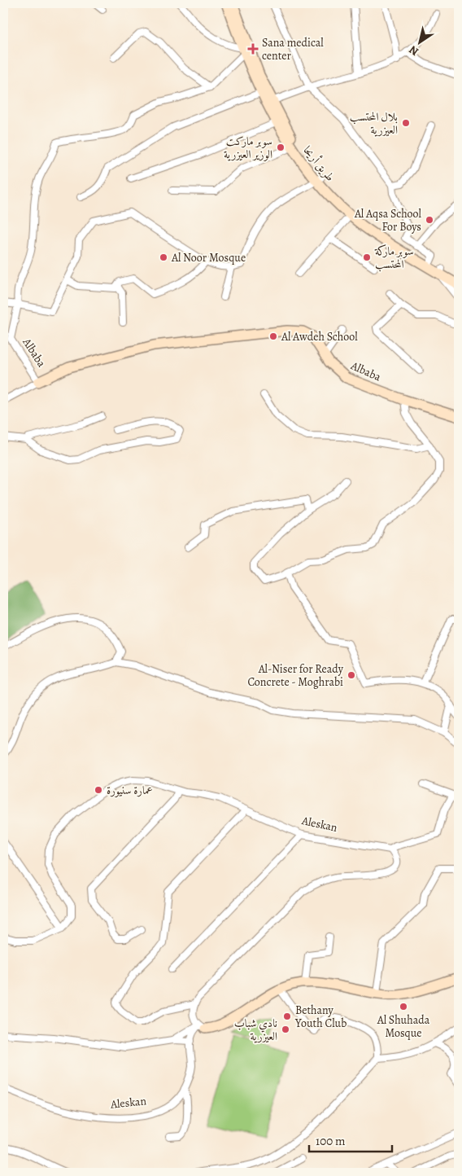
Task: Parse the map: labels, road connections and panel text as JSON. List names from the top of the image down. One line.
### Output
{"streets":{"main road":["طريق أريحا","Albaba"],"street":["Aleskan"]},"places":{"health":["Sana medical center"],"other":["بلال المحتسب العيزرية","سوبر ماركت الوزير العيزرية","Al Aqsa School For Boys","Al Noor Mosque","سوبر ماركة المحتسب","Al Awdeh School","Al-Niser for Ready Concrete - Moghrabi","عمارة سنيورة","Al Shuhada Mosque","Bethany Youth Club","نادي شباب العيزرية"]},"scale_bar":"100 m","north":"bottom left"}
